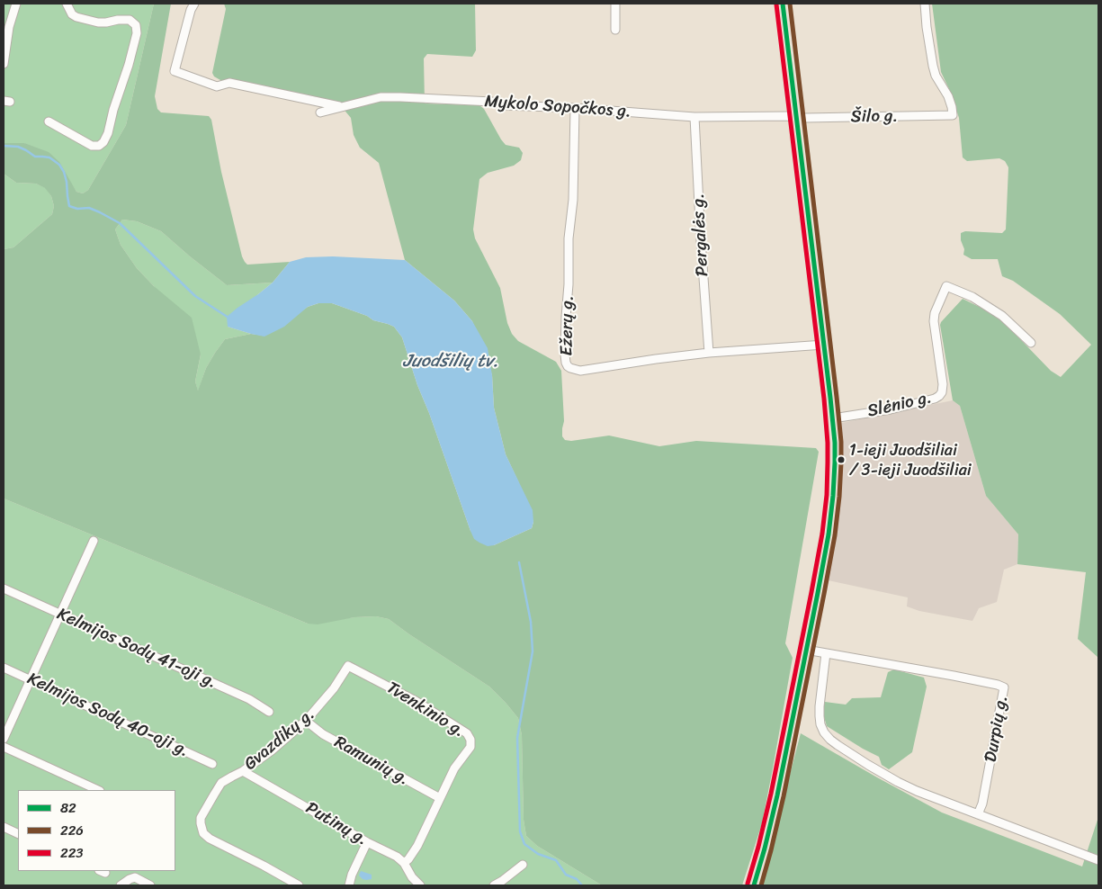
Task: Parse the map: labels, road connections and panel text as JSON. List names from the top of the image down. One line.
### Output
{"streets":{"street":["Mykolo Sopočkos g.","Šilo g.","Pergalės g.","Ežerų g.","Slėnio g.","Kelmijos Sodų 41-oji g.","Tvenkinio g.","Kelmijos Sodų 40-oji g.","Durpių g.","Gvazdikų g.","Ramunių g.","Putinų g."]},"crossings":[["Mykolo Sopočkos g.","Šilo g."],["Mykolo Sopočkos g.","Pergalės g."],["Mykolo Sopočkos g.","Ežerų g."],["Pergalės g.","Ežerų g."],["Tvenkinio g.","Gvazdikų g."],["Tvenkinio g.","Ramunių g."],["Tvenkinio g.","Putinų g."],["Gvazdikų g.","Ramunių g."],["Gvazdikų g.","Putinų g."]],"water":["Juodšilių tv."],"places":["1-ieji Juodšiliai / 3-ieji Juodšiliai"],"lines":["transit line 82","transit line 226","transit line 223"],"legend":["82","226","223"]}
